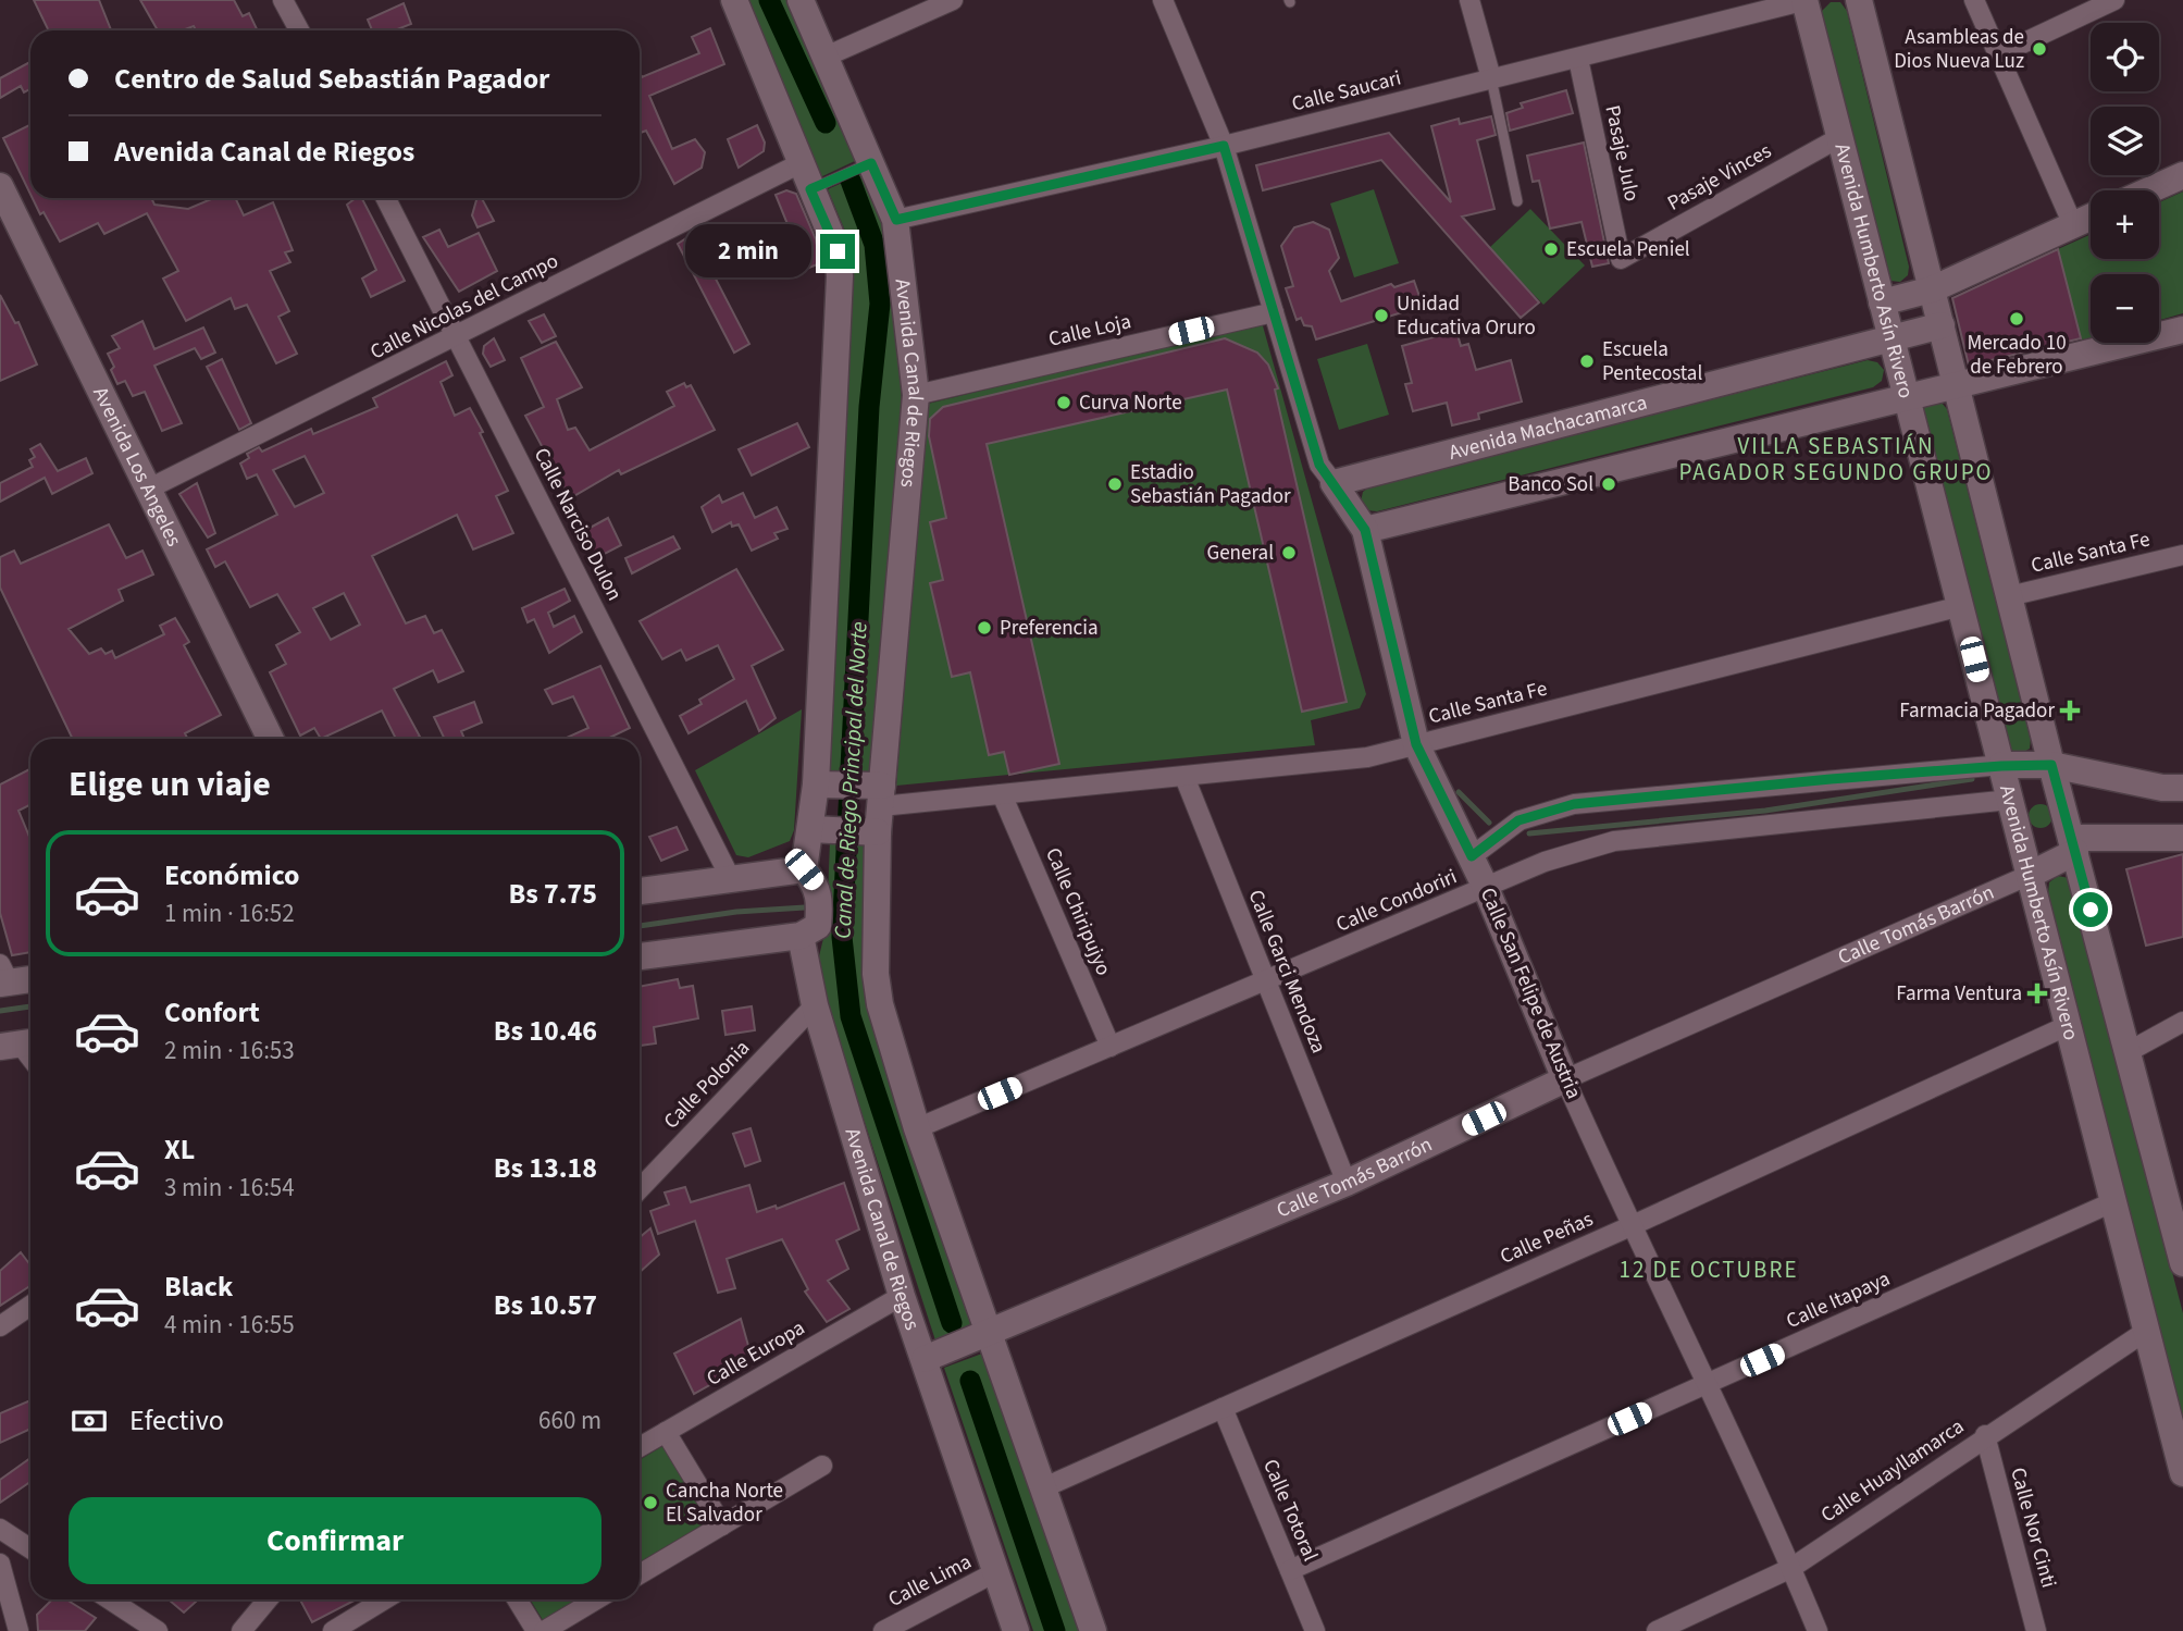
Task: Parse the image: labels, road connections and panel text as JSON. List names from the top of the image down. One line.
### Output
{"streets":{"street":["Calle Saucari","Pasaje Julo","Pasaje Vinces","Avenida Humberto Asín Rivero","Calle Nicolas del Campo","Calle Loja","Avenida Canal de Riegos","Avenida Machacamarca","Avenida Los Angeles","Calle Narciso Dulon","Calle Santa Fe","Calle Condoriri","Calle Chiripujyo","Calle Tomás Barrón","Calle Garci Mendoza","Calle San Felipe de Austria","Calle Polonia","Calle Peñas","Calle Itapaya","Calle Europa","Calle Huayllamarca","Calle Totoral","Calle Nor Cinti","Calle Lima"]},"crossings":[["Calle Saucari","Pasaje Julo"],["Calle Saucari","Avenida Humberto Asín Rivero"],["Calle Saucari","Avenida Canal de Riegos"],["Calle Saucari","Calle San Felipe de Austria"],["Pasaje Julo","Pasaje Vinces"],["Pasaje Vinces","Avenida Humberto Asín Rivero"],["Avenida Humberto Asín Rivero","Avenida Machacamarca"],["Avenida Humberto Asín Rivero","Calle Santa Fe"],["Avenida Humberto Asín Rivero","Calle Condoriri"],["Avenida Humberto Asín Rivero","Calle Tomás Barrón"],["Avenida Humberto Asín Rivero","Calle Peñas"],["Avenida Humberto Asín Rivero","Calle Itapaya"],["Avenida Humberto Asín Rivero","Calle Huayllamarca"],["Calle Nicolas del Campo","Avenida Canal de Riegos"],["Calle Nicolas del Campo","Avenida Los Angeles"],["Calle Nicolas del Campo","Calle Narciso Dulon"],["Calle Loja","Avenida Canal de Riegos"],["Calle Loja","Calle San Felipe de Austria"],["Avenida Canal de Riegos","Calle Santa Fe"],["Avenida Canal de Riegos","Calle Condoriri"],["Avenida Canal de Riegos","Calle Tomás Barrón"],["Avenida Canal de Riegos","Calle Polonia"],["Avenida Canal de Riegos","Calle Peñas"],["Avenida Canal de Riegos","Calle Europa"],["Avenida Canal de Riegos","Calle Lima"],["Avenida Machacamarca","Calle San Felipe de Austria"],["Calle Santa Fe","Calle Chiripujyo"],["Calle Santa Fe","Calle Garci Mendoza"],["Calle Santa Fe","Calle San Felipe de Austria"],["Calle Condoriri","Calle Chiripujyo"],["Calle Condoriri","Calle Garci Mendoza"],["Calle Condoriri","Calle San Felipe de Austria"],["Calle Tomás Barrón","Calle Garci Mendoza"],["Calle Tomás Barrón","Calle San Felipe de Austria"],["Calle San Felipe de Austria","Calle Peñas"],["Calle San Felipe de Austria","Calle Itapaya"],["Calle San Felipe de Austria","Calle Huayllamarca"],["Calle Peñas","Calle Totoral"],["Calle Itapaya","Calle Totoral"],["Calle Huayllamarca","Calle Nor Cinti"]],"districts":["VILLA SEBASTIÁN PAGADOR SEGUNDO GRUPO","12 DE OCTUBRE"],"water":["Canal de Riego Principal del Norte"],"places":{"other":["Asambleas de Dios Nueva Luz","Escuela Peniel","Unidad Educativa Oruro","Mercado 10 de Febrero","Escuela Pentecostal","Curva Norte","Estadio Sebastián Pagador","Banco Sol","General","Preferencia","Cancha Norte El Salvador"],"health":["Farmacia Pagador","Farma Ventura"]},"page":{"map_buttons":["+","−"],"banner":["Centro de Salud Sebastián Pagador","Avenida Canal de Riegos"],"bubble":"2 min","heading":"Elige un viaje","list":[{"name":"Económico","note":"1 min · 16:52","value":"Bs 7.75"},{"name":"Confort","note":"2 min · 16:53","value":"Bs 10.46"},{"name":"XL","note":"3 min · 16:54","value":"Bs 13.18"},{"name":"Black","note":"4 min · 16:55","value":"Bs 10.57"}],"pay":["Efectivo","660 m"],"buttons":"Confirmar"}}
